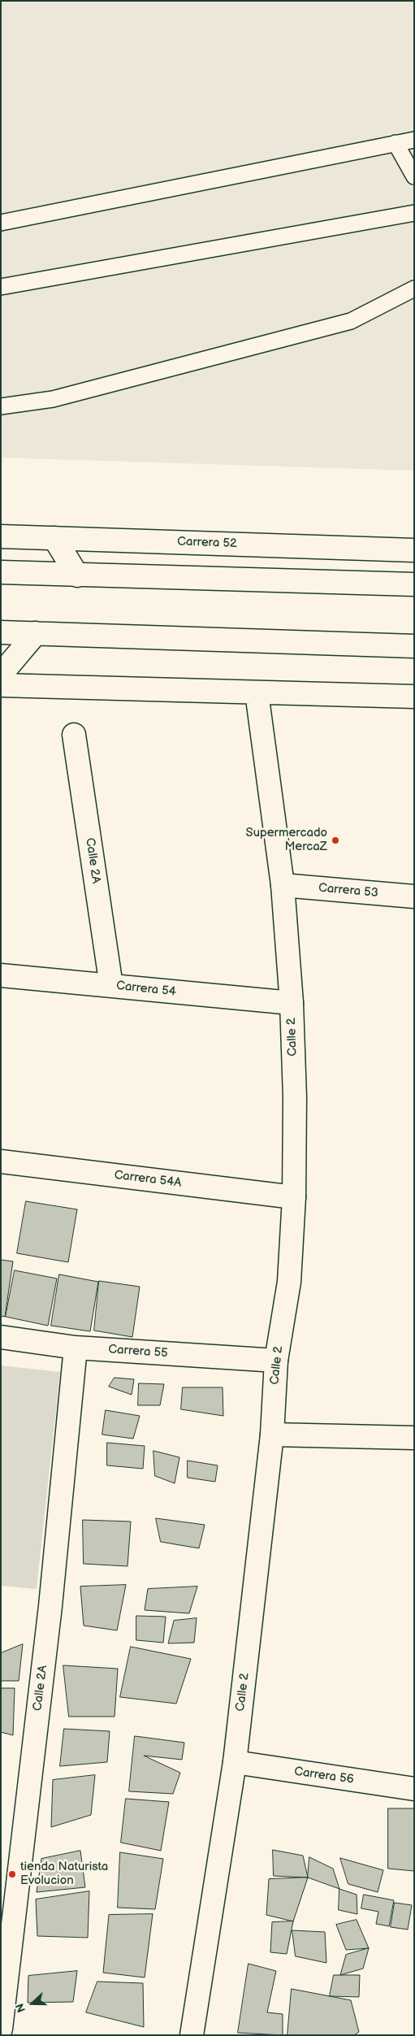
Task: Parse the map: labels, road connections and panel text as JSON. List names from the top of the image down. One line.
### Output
{"streets":{"street":["Carrera 52","Calle 2A","Carrera 53","Carrera 54","Calle 2","Carrera 54A","Carrera 55","Carrera 56"]},"crossings":[["Calle 2A","Carrera 54"],["Calle 2A","Carrera 55"],["Carrera 53","Calle 2"],["Carrera 54","Calle 2"],["Calle 2","Carrera 54A"],["Calle 2","Carrera 55"],["Calle 2","Carrera 56"]],"places":["Supermercado MercaZ","tienda Naturista Evolucion"],"north":"left"}
